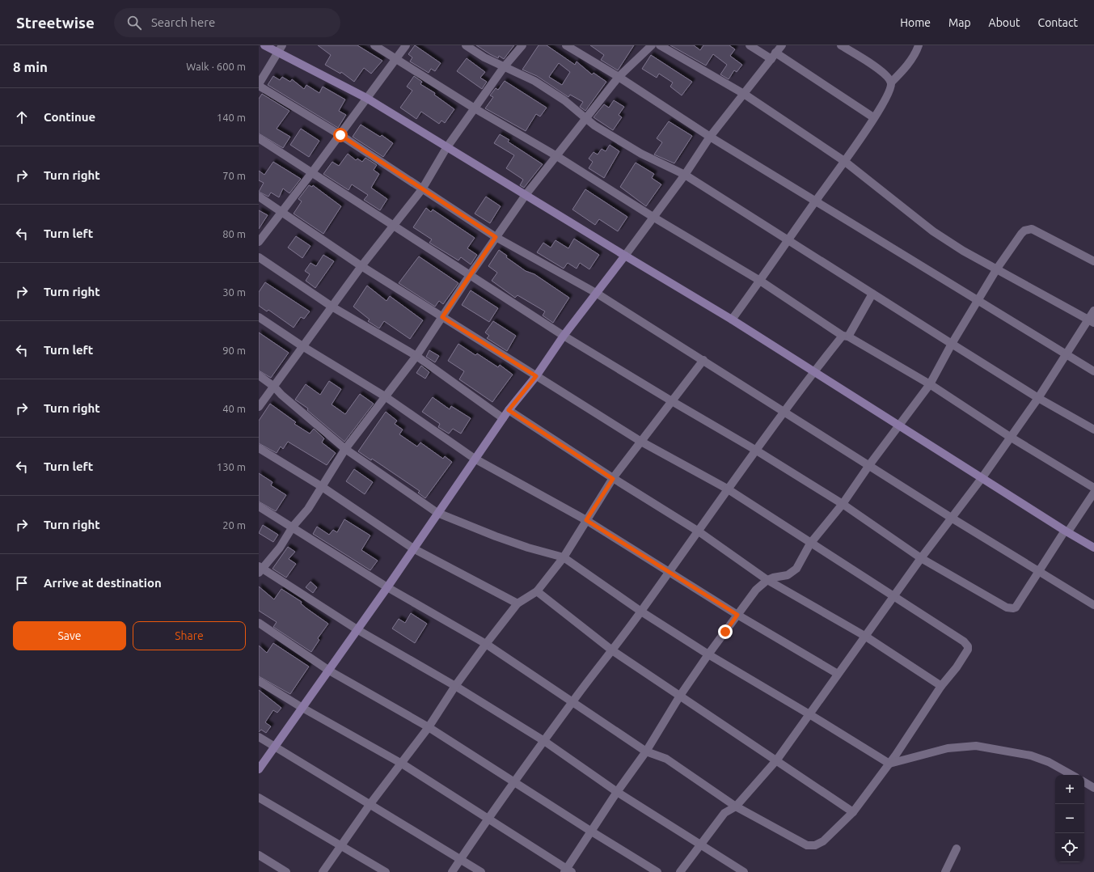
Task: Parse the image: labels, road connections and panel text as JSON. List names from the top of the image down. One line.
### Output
{"page":{"header":"Streetwise","search":"Search here","nav":["Home","Map","About","Contact"],"heading":["8 min","Walk · 600 m"],"list":[["Continue","140 m"],["Turn right","70 m"],["Turn left","80 m"],["Turn right","30 m"],["Turn left","90 m"],["Turn right","40 m"],["Turn left","130 m"],["Turn right","20 m"],"Arrive at destination"],"buttons":["Save","Share"],"map_buttons":["+","−"]}}
